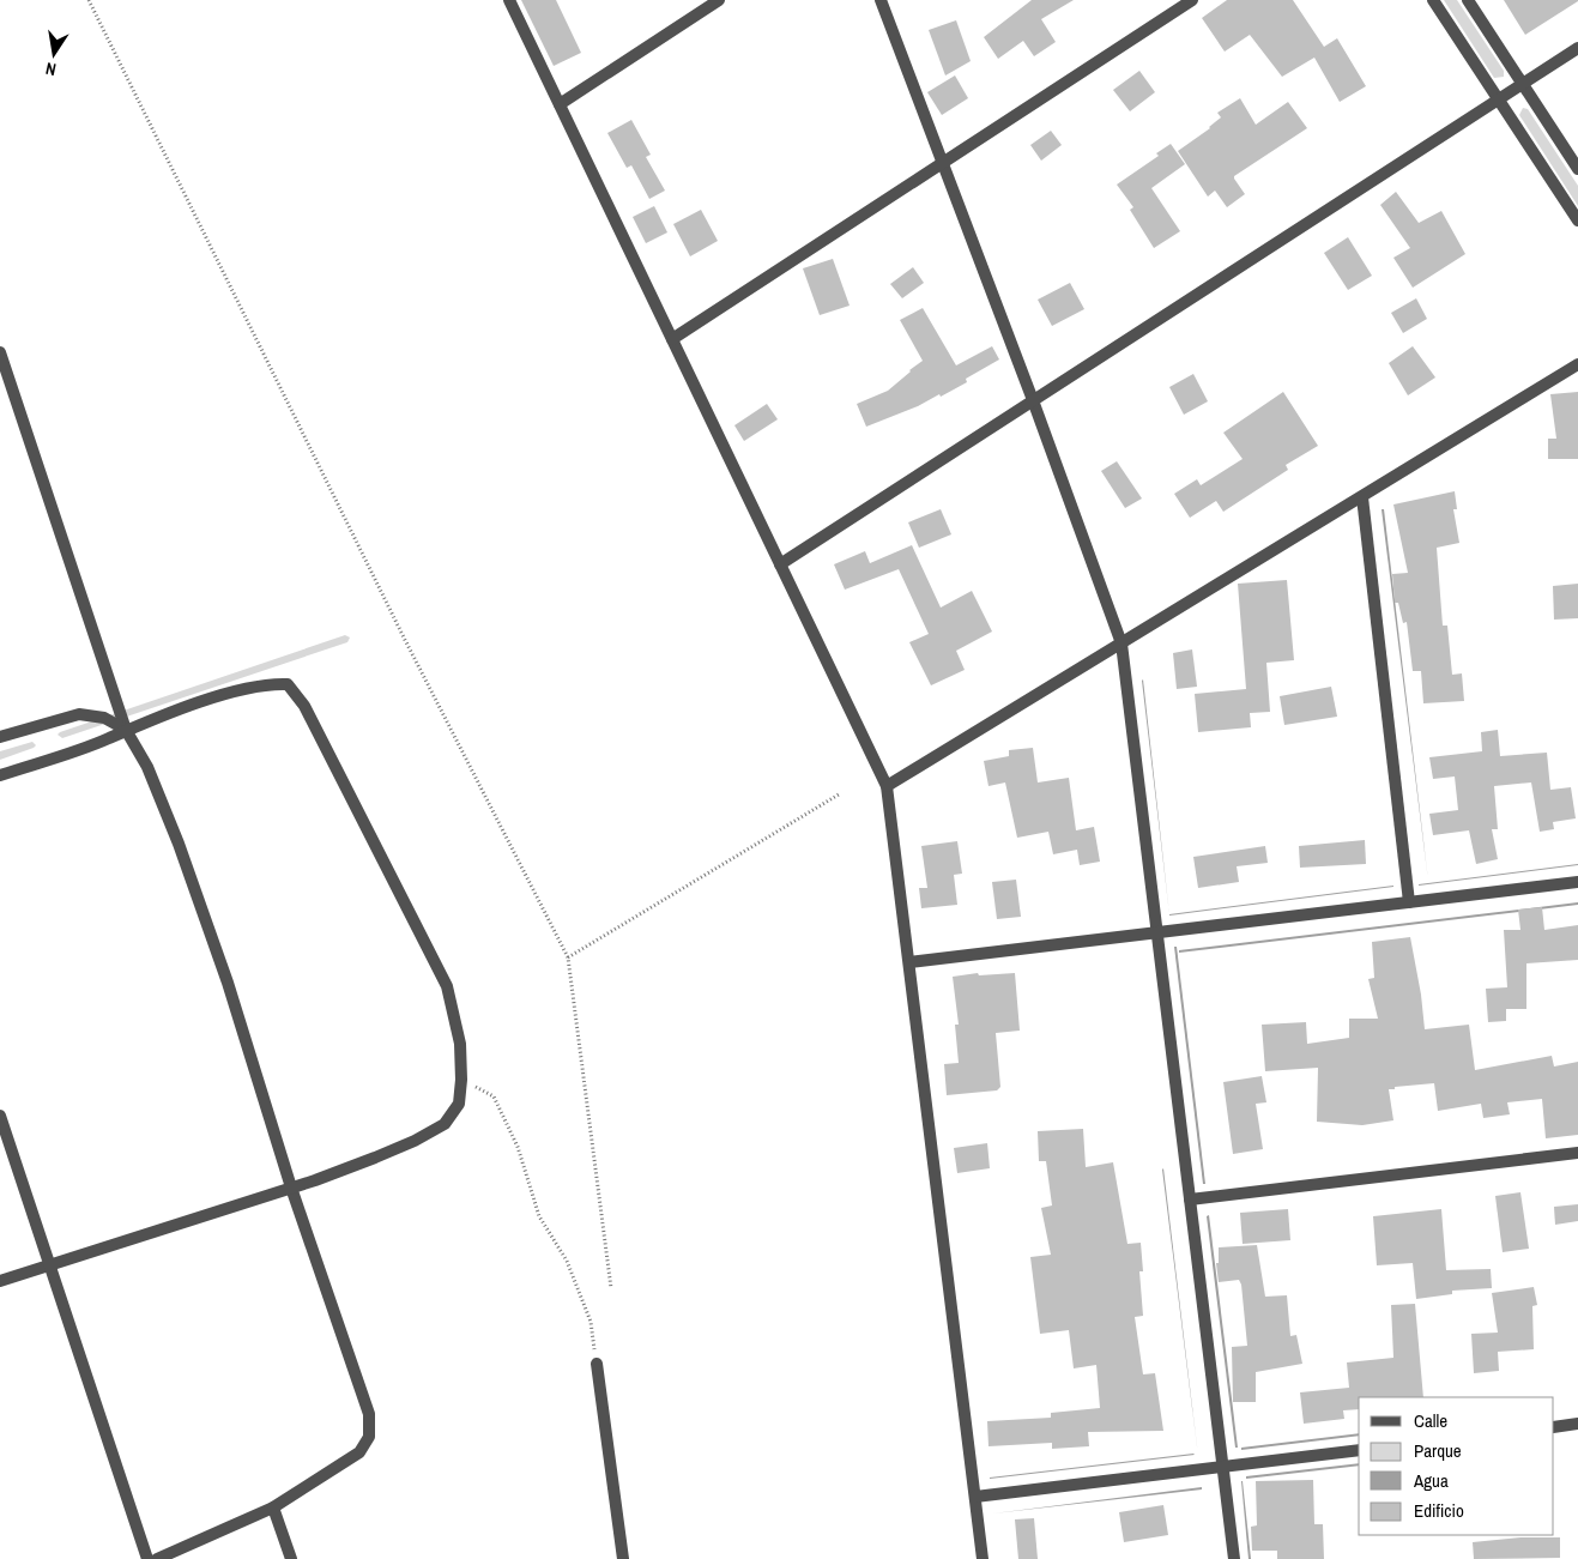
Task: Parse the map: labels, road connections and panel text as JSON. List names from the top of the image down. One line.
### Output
{"legend":["Calle","Parque","Agua","Edificio"],"north":"bottom"}
